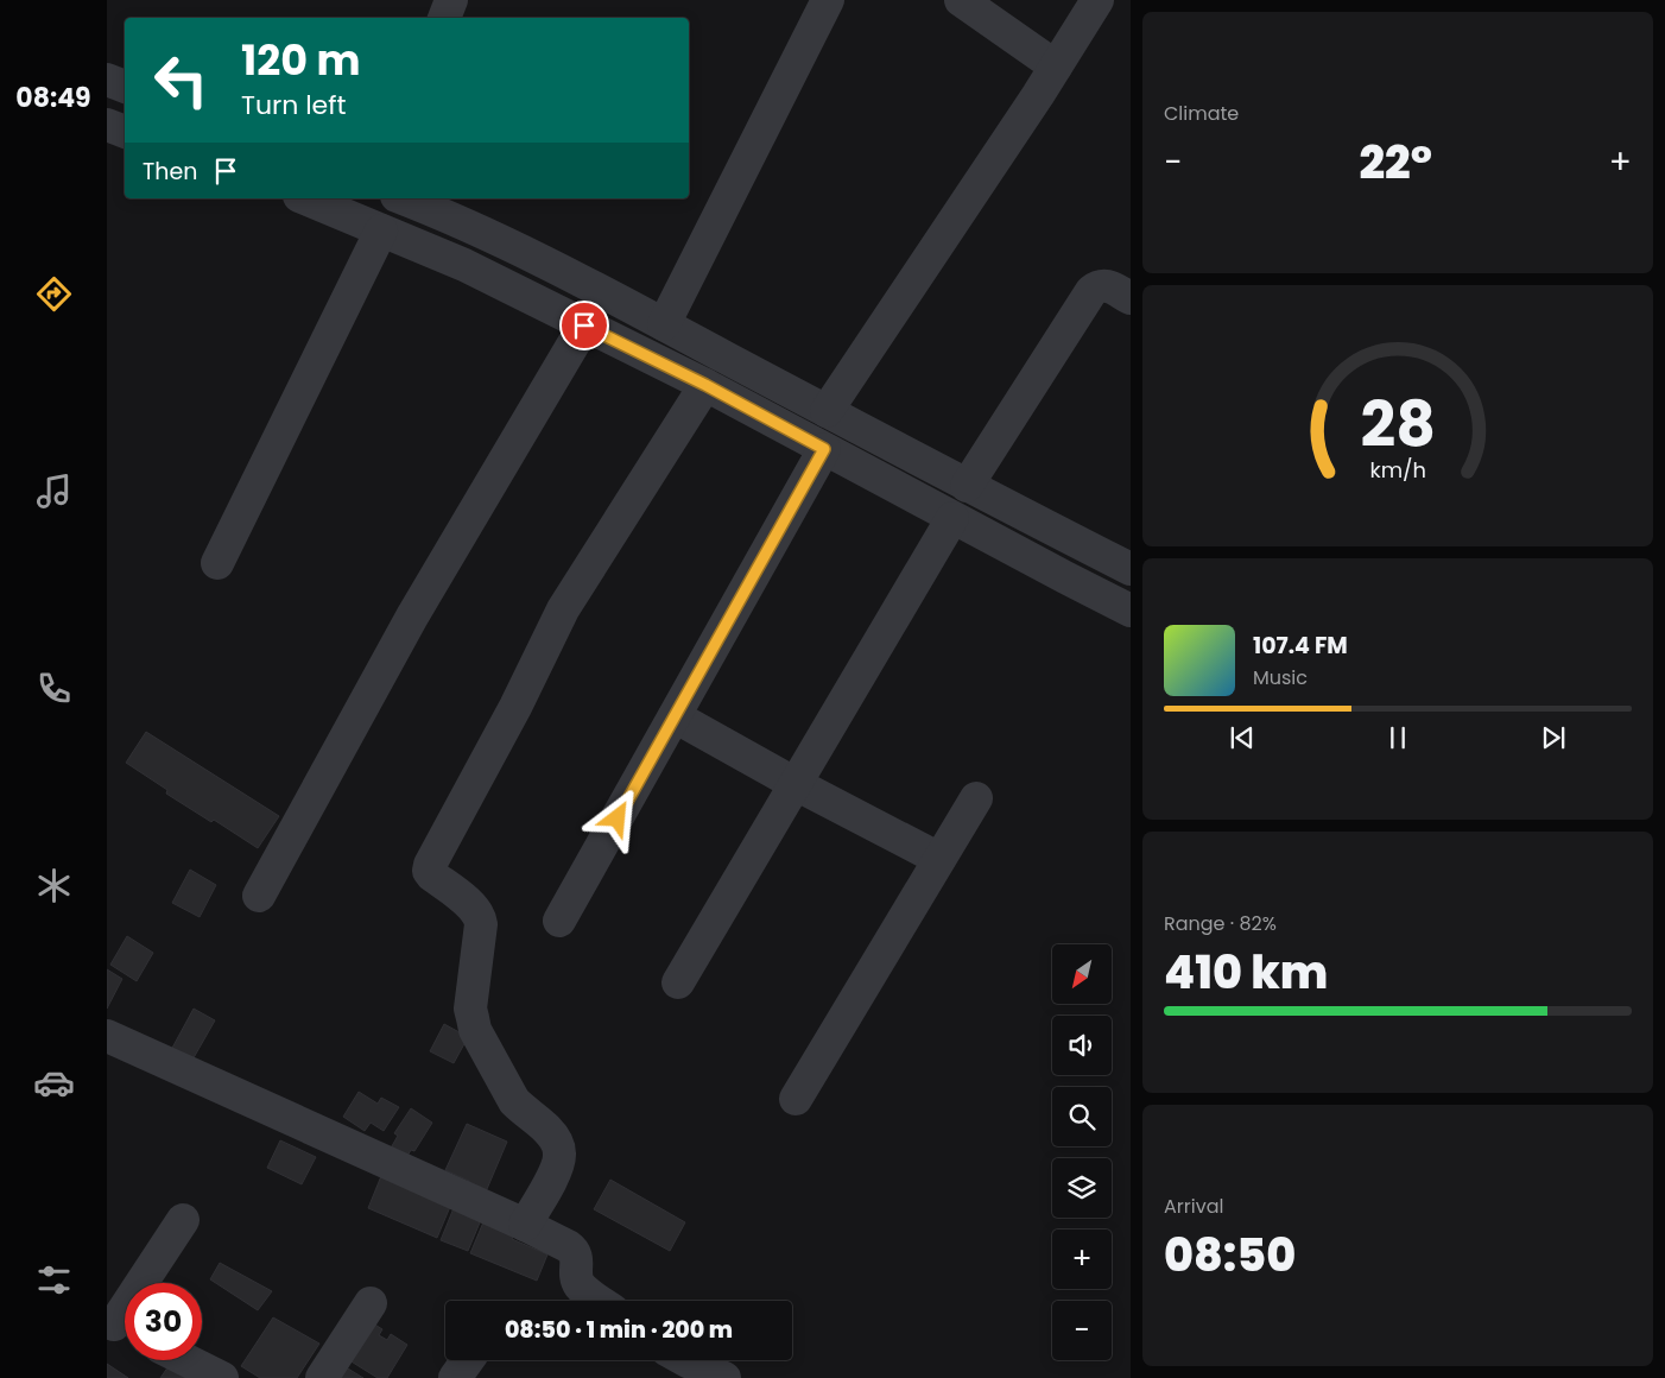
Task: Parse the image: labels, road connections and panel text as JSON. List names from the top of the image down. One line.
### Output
{"north":"bottom left","page":{"tabs":"08:49","tile":["Climate",["Range · 82%","410 km"],["Arrival","08:50"]],"turn":["120 m","Turn left"],"heat":["−","22°","+"],"then":"Then","song":["107.4 FM","Music"],"map_buttons":["+","−"],"limit":"30","trip":"08:50 · 1 min · 200 m","gauge":["28","km/h"]}}
